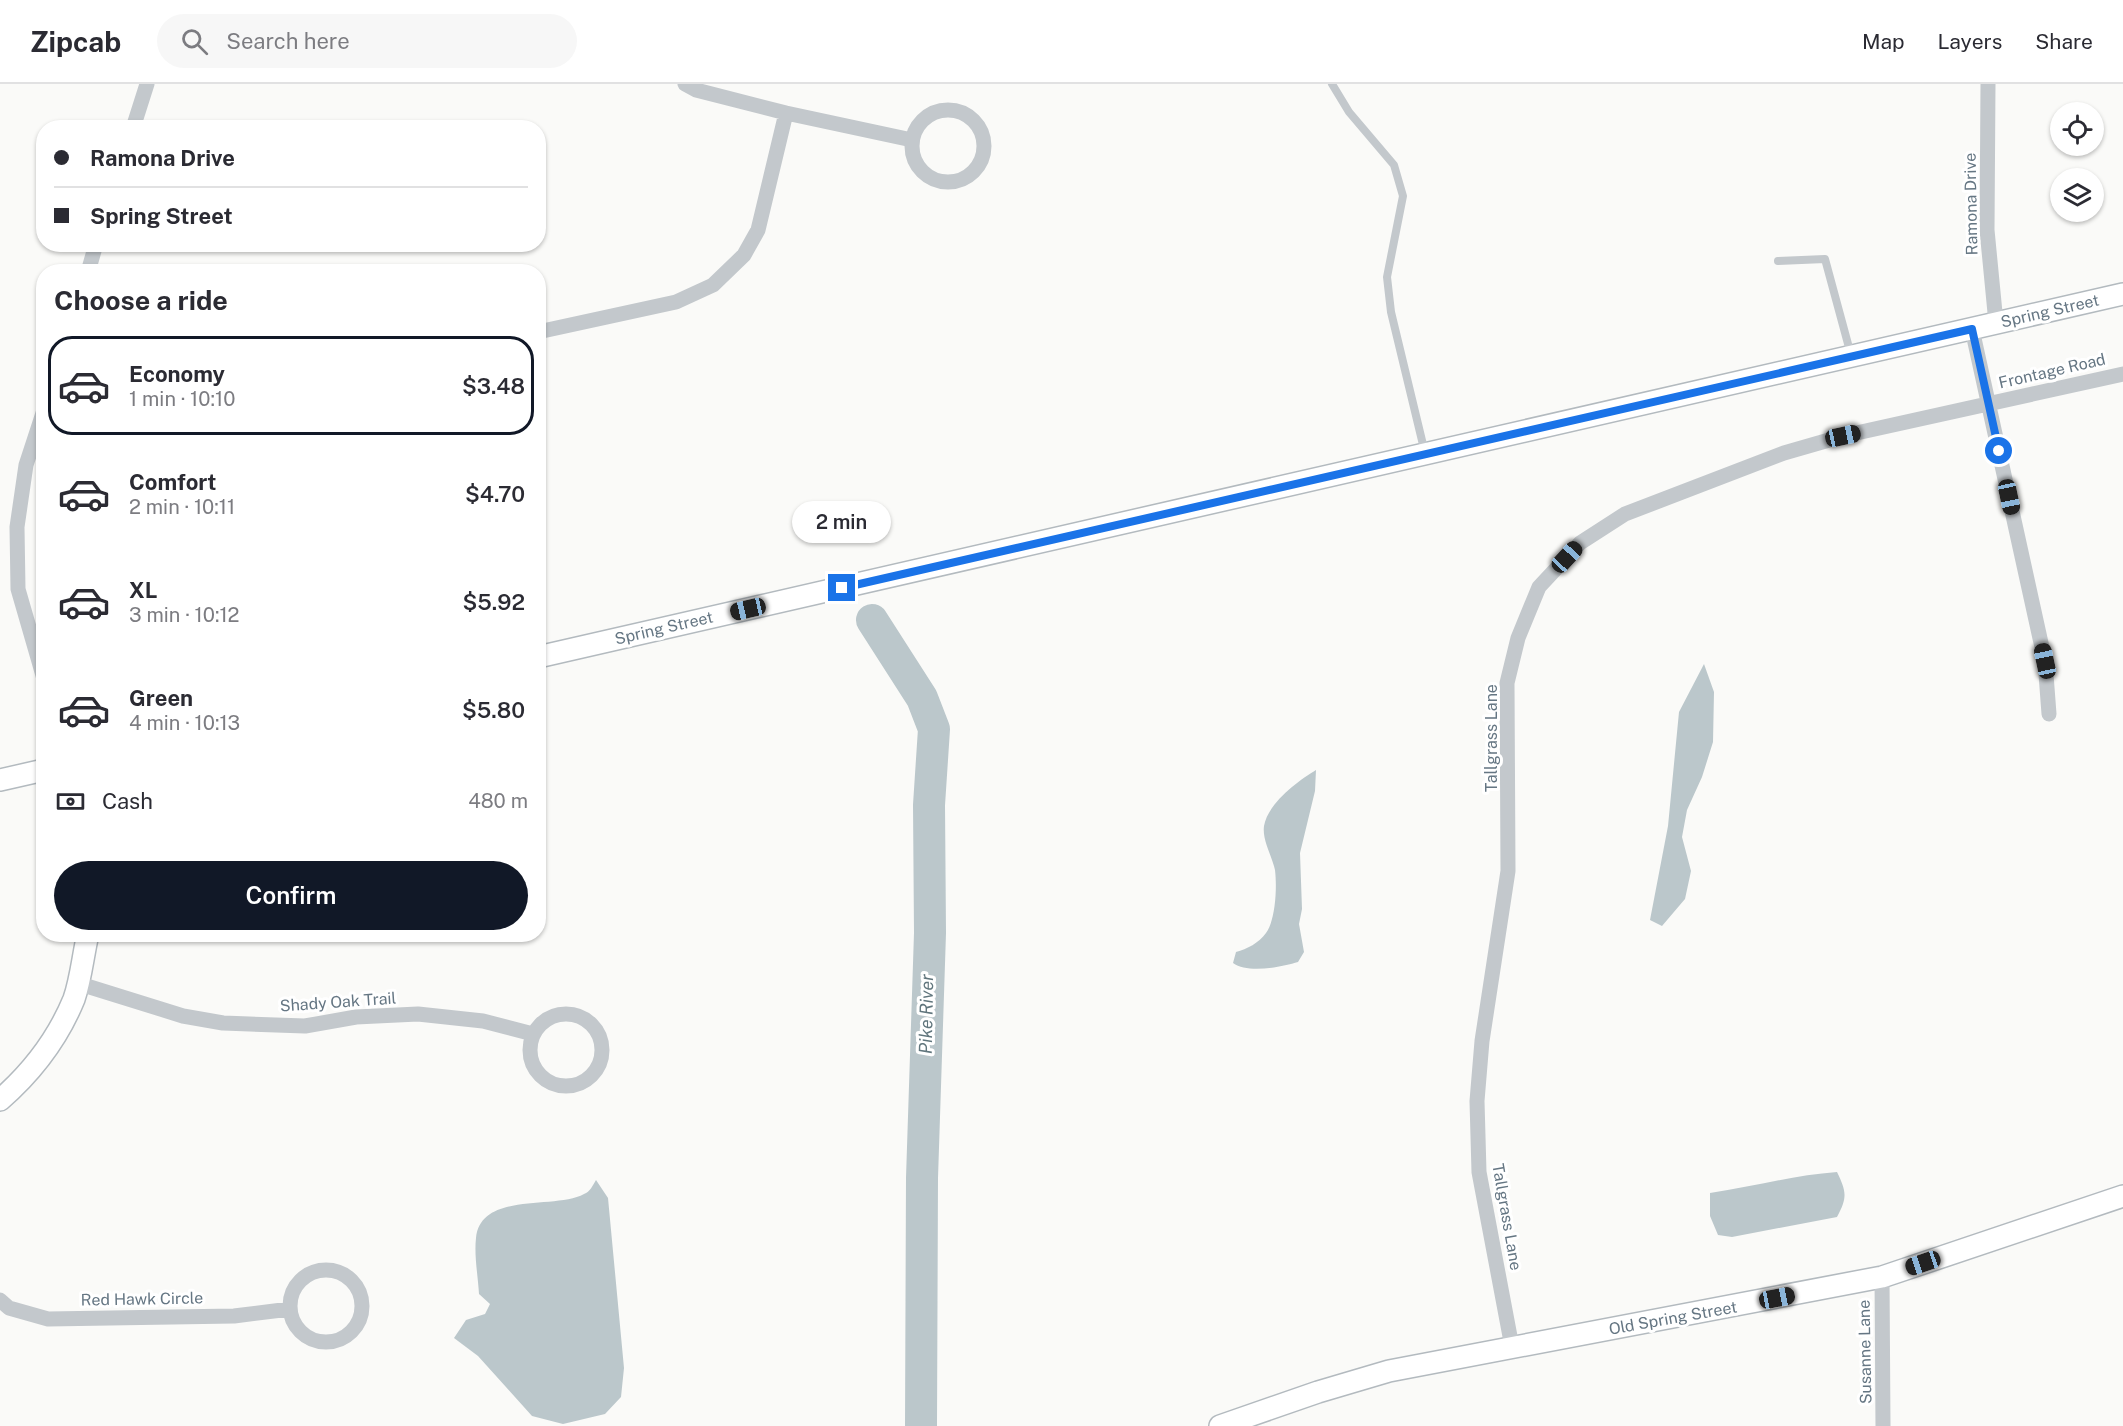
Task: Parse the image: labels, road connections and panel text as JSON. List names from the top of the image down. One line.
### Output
{"streets":{"main road":["Spring Street","Old Spring Street"],"street":["Ramona Drive","Frontage Road","Tallgrass Lane","Shady Oak Trail","Red Hawk Circle","Susanne Lane"]},"crossings":[["Ramona Drive","Spring Street"],["Frontage Road","Tallgrass Lane"],["Tallgrass Lane","Old Spring Street"],["Old Spring Street","Susanne Lane"]],"water":["Pike River"],"page":{"header":"Zipcab","search":"Search here","nav":["Map","Layers","Share"],"banner":["Ramona Drive","Spring Street"],"heading":"Choose a ride","list":[{"name":"Economy","note":"1 min · 10:10","value":"$3.48"},{"name":"Comfort","note":"2 min · 10:11","value":"$4.70"},{"name":"XL","note":"3 min · 10:12","value":"$5.92"},{"name":"Green","note":"4 min · 10:13","value":"$5.80"}],"bubble":"2 min","pay":["Cash","480 m"],"buttons":"Confirm"}}
